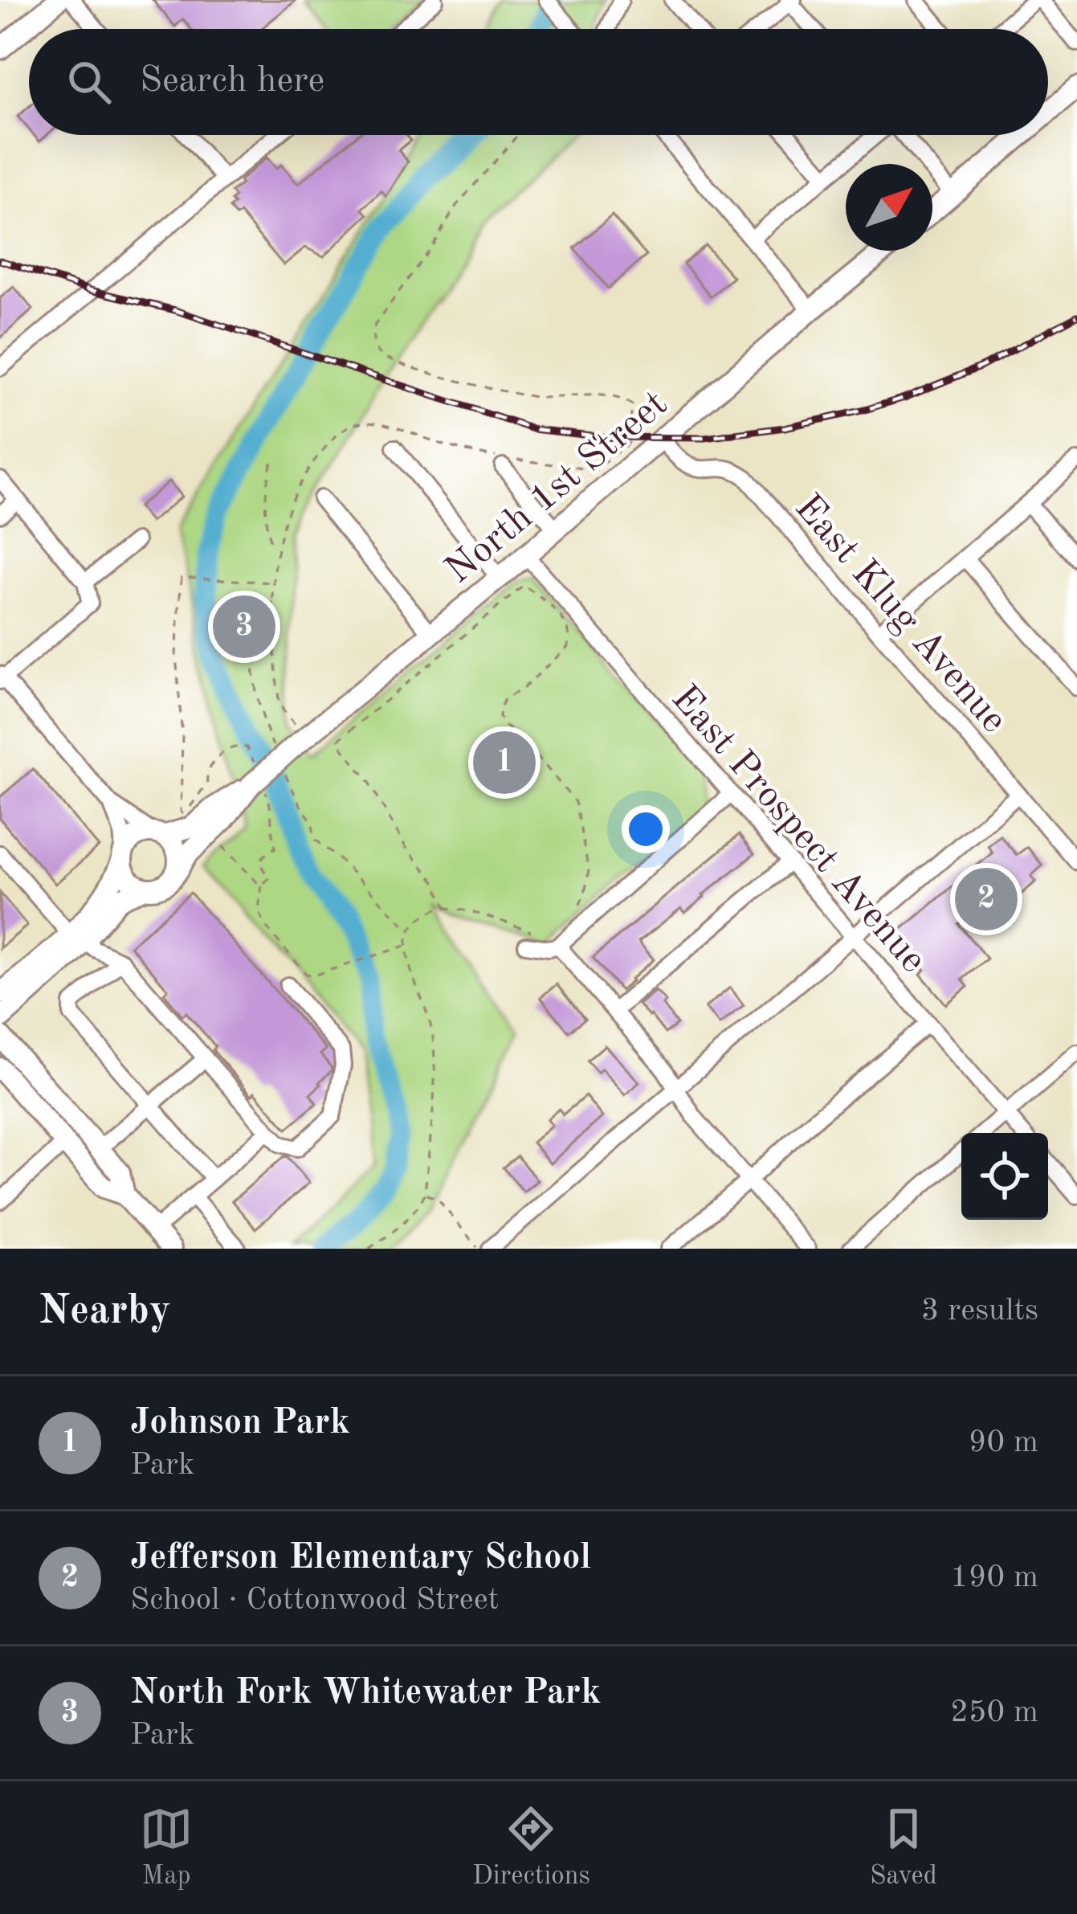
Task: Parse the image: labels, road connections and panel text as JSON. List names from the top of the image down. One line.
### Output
{"streets":{"main road":["North 1st Street"],"street":["East Klug Avenue","East Prospect Avenue"]},"crossings":[["North 1st Street","East Klug Avenue"],["North 1st Street","East Prospect Avenue"]],"north":"top right","page":{"search":"Search here","pins":["3","1","2"],"heading":["Nearby","3 results"],"list":[{"mark":"1","name":"Johnson Park","note":"Park","value":"90 m"},{"mark":"2","name":"Jefferson Elementary School","note":"School · Cottonwood Street","value":"190 m"},{"mark":"3","name":"North Fork Whitewater Park","note":"Park","value":"250 m"}],"nav":["Map","Directions","Saved"]}}
